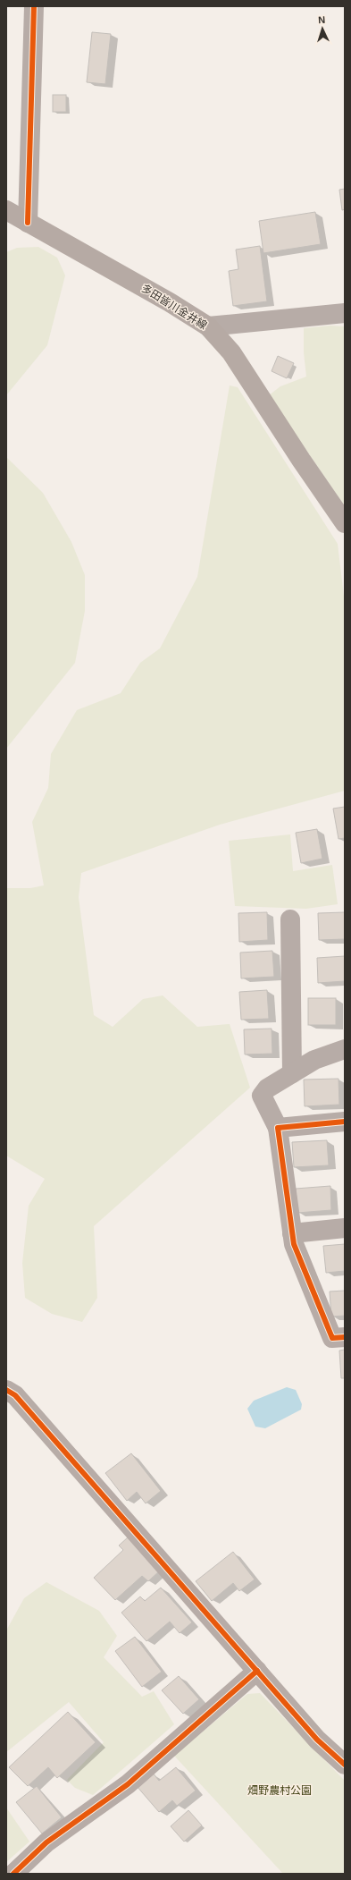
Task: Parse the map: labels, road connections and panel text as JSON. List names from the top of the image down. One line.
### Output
{"streets":{"main road":["多田皆川金井線"]},"parks":["畑野農村公園"],"north":"top"}
